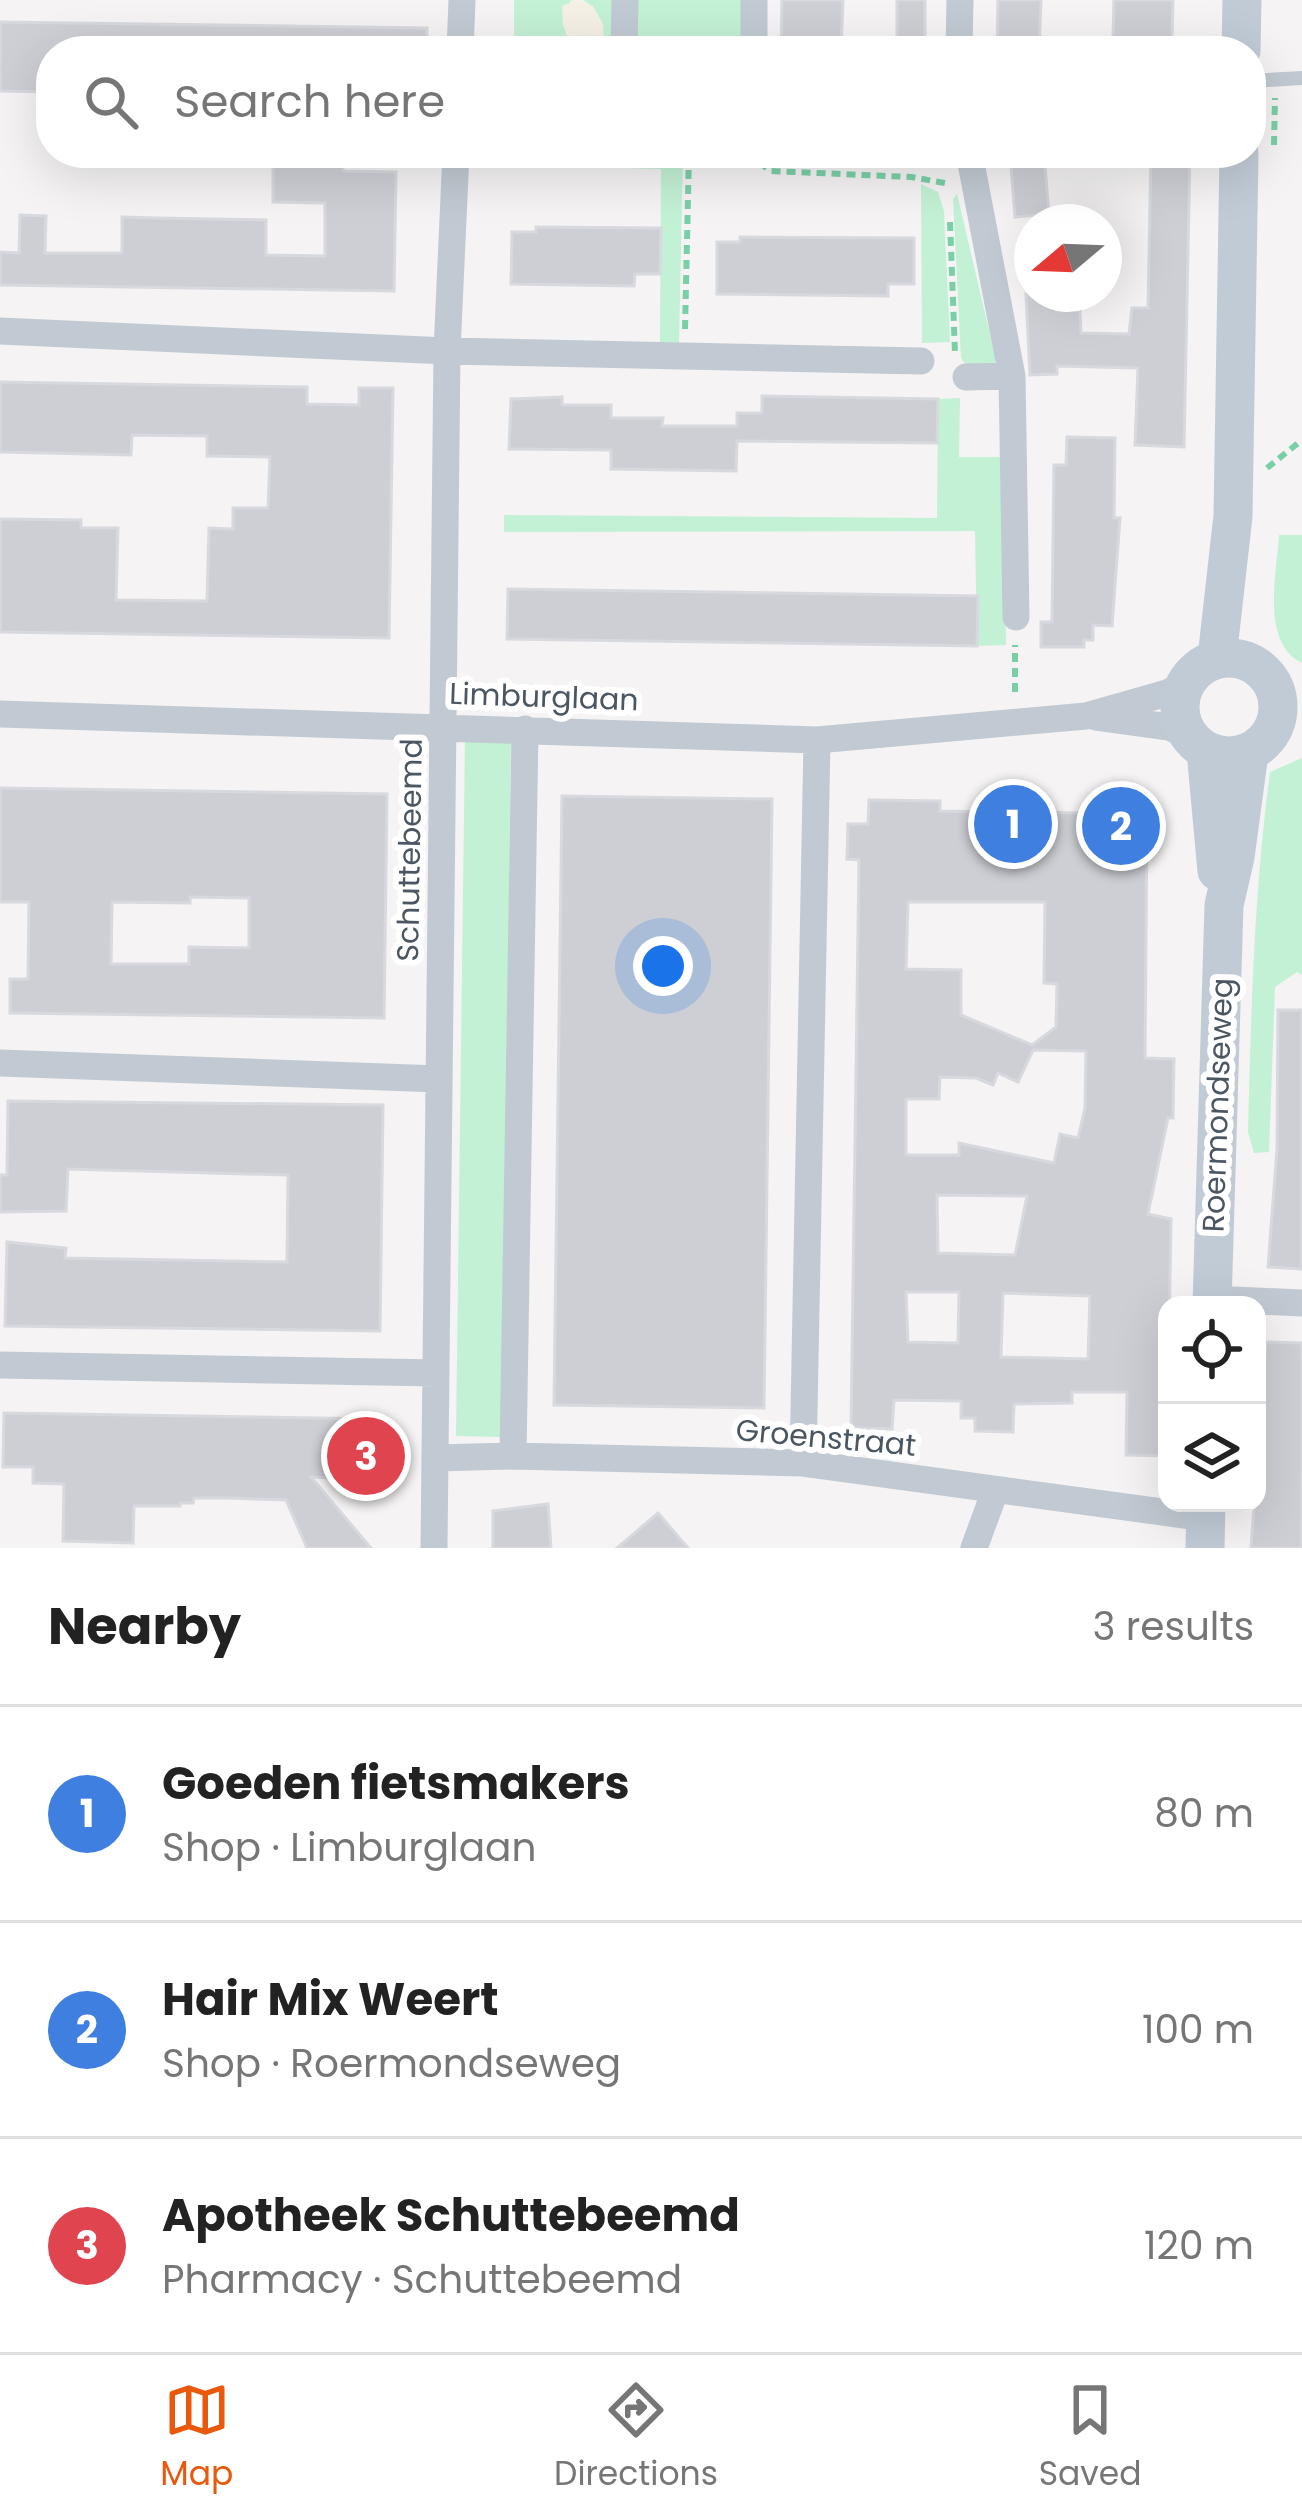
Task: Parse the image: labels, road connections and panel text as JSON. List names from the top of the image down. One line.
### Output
{"streets":{"street":["Limburglaan","Schuttebeemd","Roermondseweg","Groenstraat"]},"crossings":[["Limburglaan","Schuttebeemd"],["Limburglaan","Roermondseweg"],["Schuttebeemd","Groenstraat"]],"north":"left","page":{"search":"Search here","pins":["1","2","3"],"heading":["Nearby","3 results"],"list":[{"mark":"1","name":"Goeden fietsmakers","note":"Shop · Limburglaan","value":"80 m"},{"mark":"2","name":"Hair Mix Weert","note":"Shop · Roermondseweg","value":"100 m"},{"mark":"3","name":"Apotheek Schuttebeemd","note":"Pharmacy · Schuttebeemd","value":"120 m"}],"nav":["Map","Directions","Saved"]}}
